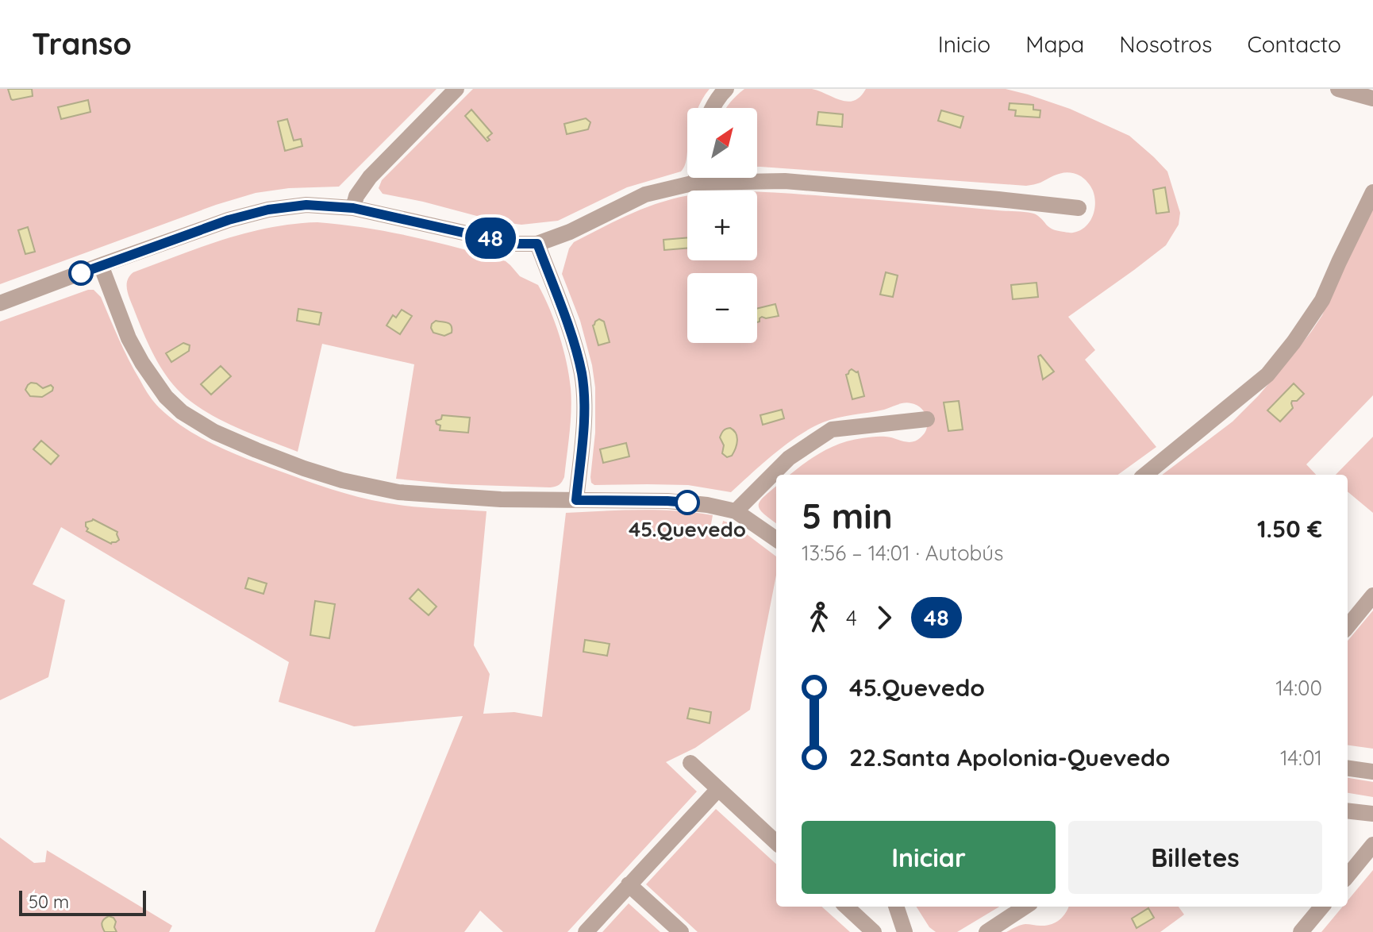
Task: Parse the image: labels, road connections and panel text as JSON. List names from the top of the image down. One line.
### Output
{"places":["45.Quevedo"],"lines":["bus line 48"],"scale_bar":"50 m","north":"top right","page":{"header":"Transo","nav":["Inicio","Mapa","Nosotros","Contacto"],"on_map":"48","map_buttons":["+","−"],"heading":["5 min","13:56 – 14:01 · Autobús","1.50 €"],"legs":["4","48"],"list":[{"name":"45.Quevedo","value":"14:00"},{"name":"22.Santa Apolonia-Quevedo","value":"14:01"}],"buttons":["Iniciar","Billetes"],"scale":"50 m"}}
